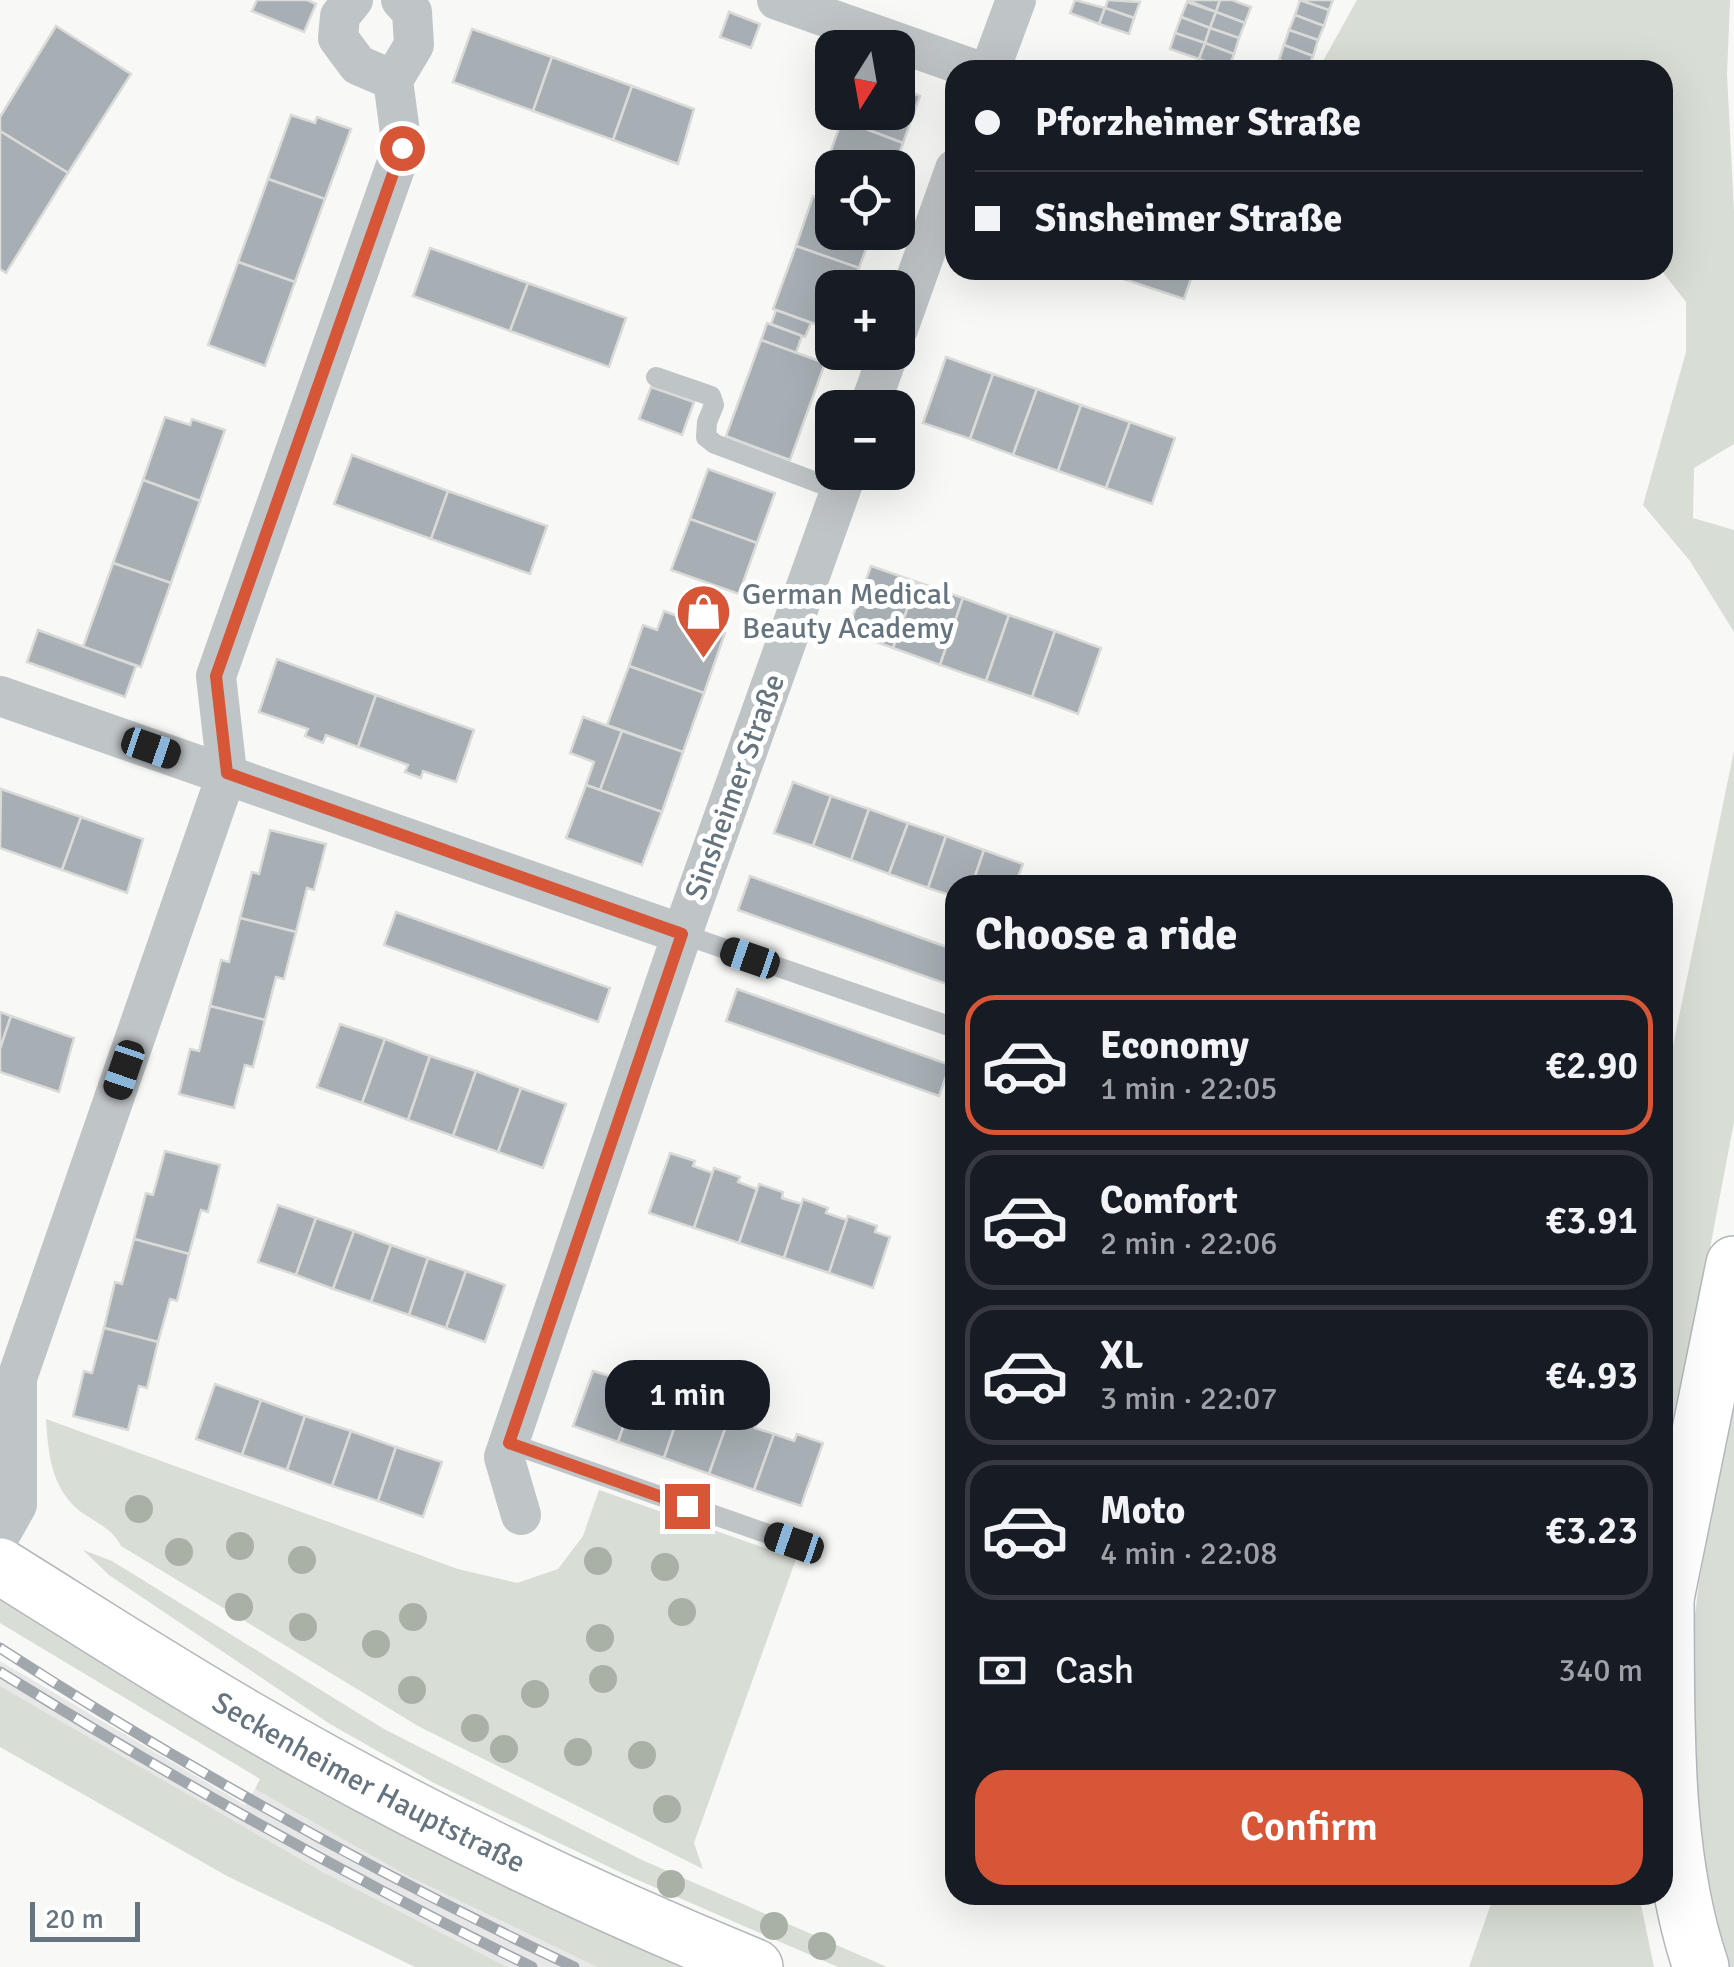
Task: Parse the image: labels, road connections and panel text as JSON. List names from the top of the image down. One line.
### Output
{"streets":{"main road":["Seckenheimer Hauptstraße"],"street":["Sinsheimer Straße"]},"places":{"shop":["German Medical Beauty Academy"]},"scale_bar":"20 m","north":"bottom","page":{"map_buttons":["+","−"],"banner":["Pforzheimer Straße","Sinsheimer Straße"],"heading":"Choose a ride","list":[{"name":"Economy","note":"1 min · 22:05","value":"€2.90"},{"name":"Comfort","note":"2 min · 22:06","value":"€3.91"},{"name":"XL","note":"3 min · 22:07","value":"€4.93"},{"name":"Moto","note":"4 min · 22:08","value":"€3.23"}],"bubble":"1 min","pay":["Cash","340 m"],"buttons":"Confirm","scale":"20 m"}}
